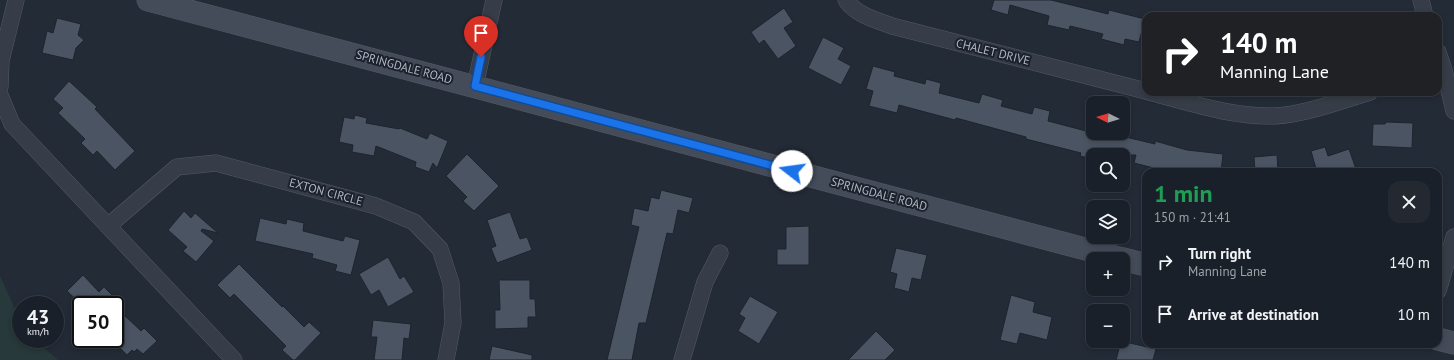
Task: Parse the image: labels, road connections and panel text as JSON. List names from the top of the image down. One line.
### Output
{"streets":{"main road":["SPRINGDALE ROAD"],"street":["CHALET DRIVE","EXTON CIRCLE"]},"north":"left","page":{"turn":["140 m","Manning Lane"],"map_buttons":["+","−"],"heading":["1 min","150 m · 21:41"],"list":[{"name":"Turn right","note":"Manning Lane","value":"140 m"},{"name":"Arrive at destination","value":"10 m"}],"speed":"43 km/h","limit":"50"}}
